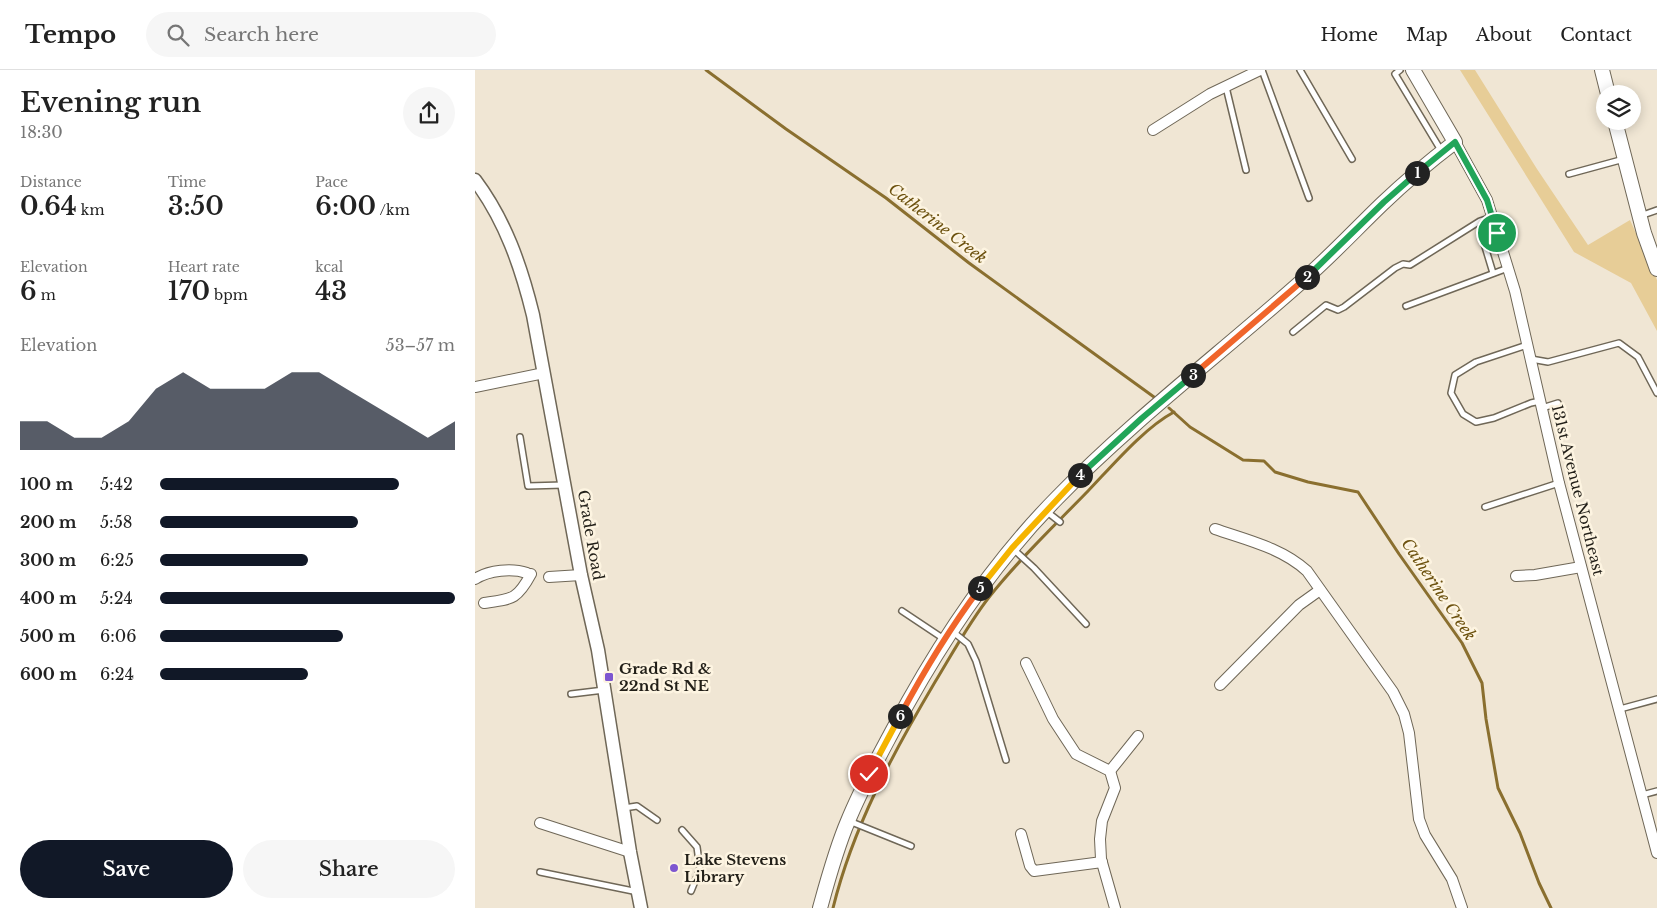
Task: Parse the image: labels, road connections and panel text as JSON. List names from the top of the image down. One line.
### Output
{"streets":{"street":["131st Avenue Northeast","Grade Road"]},"water":["Catherine Creek"],"places":{"transit":["Grade Rd & 22nd St NE"],"other":["Lake Stevens Library"]},"page":{"header":"Tempo","search":"Search here","nav":["Home","Map","About","Contact"],"heading":["Evening run","18:30"],"stats":[["Distance","0.64 km"],["Time","3:50"],["Pace","6:00 /km"],["Elevation","6 m"],["Heart rate","170 bpm"],["kcal","43"]],"pins":["1","2","3","4","5","6"],"chart":["Elevation","53–57 m"],"list":[{"name":"100 m","note":"5:42"},{"name":"200 m","note":"5:58"},{"name":"300 m","note":"6:25"},{"name":"400 m","note":"5:24"},{"name":"500 m","note":"6:06"},{"name":"600 m","note":"6:24"}],"buttons":["Save","Share"]}}
